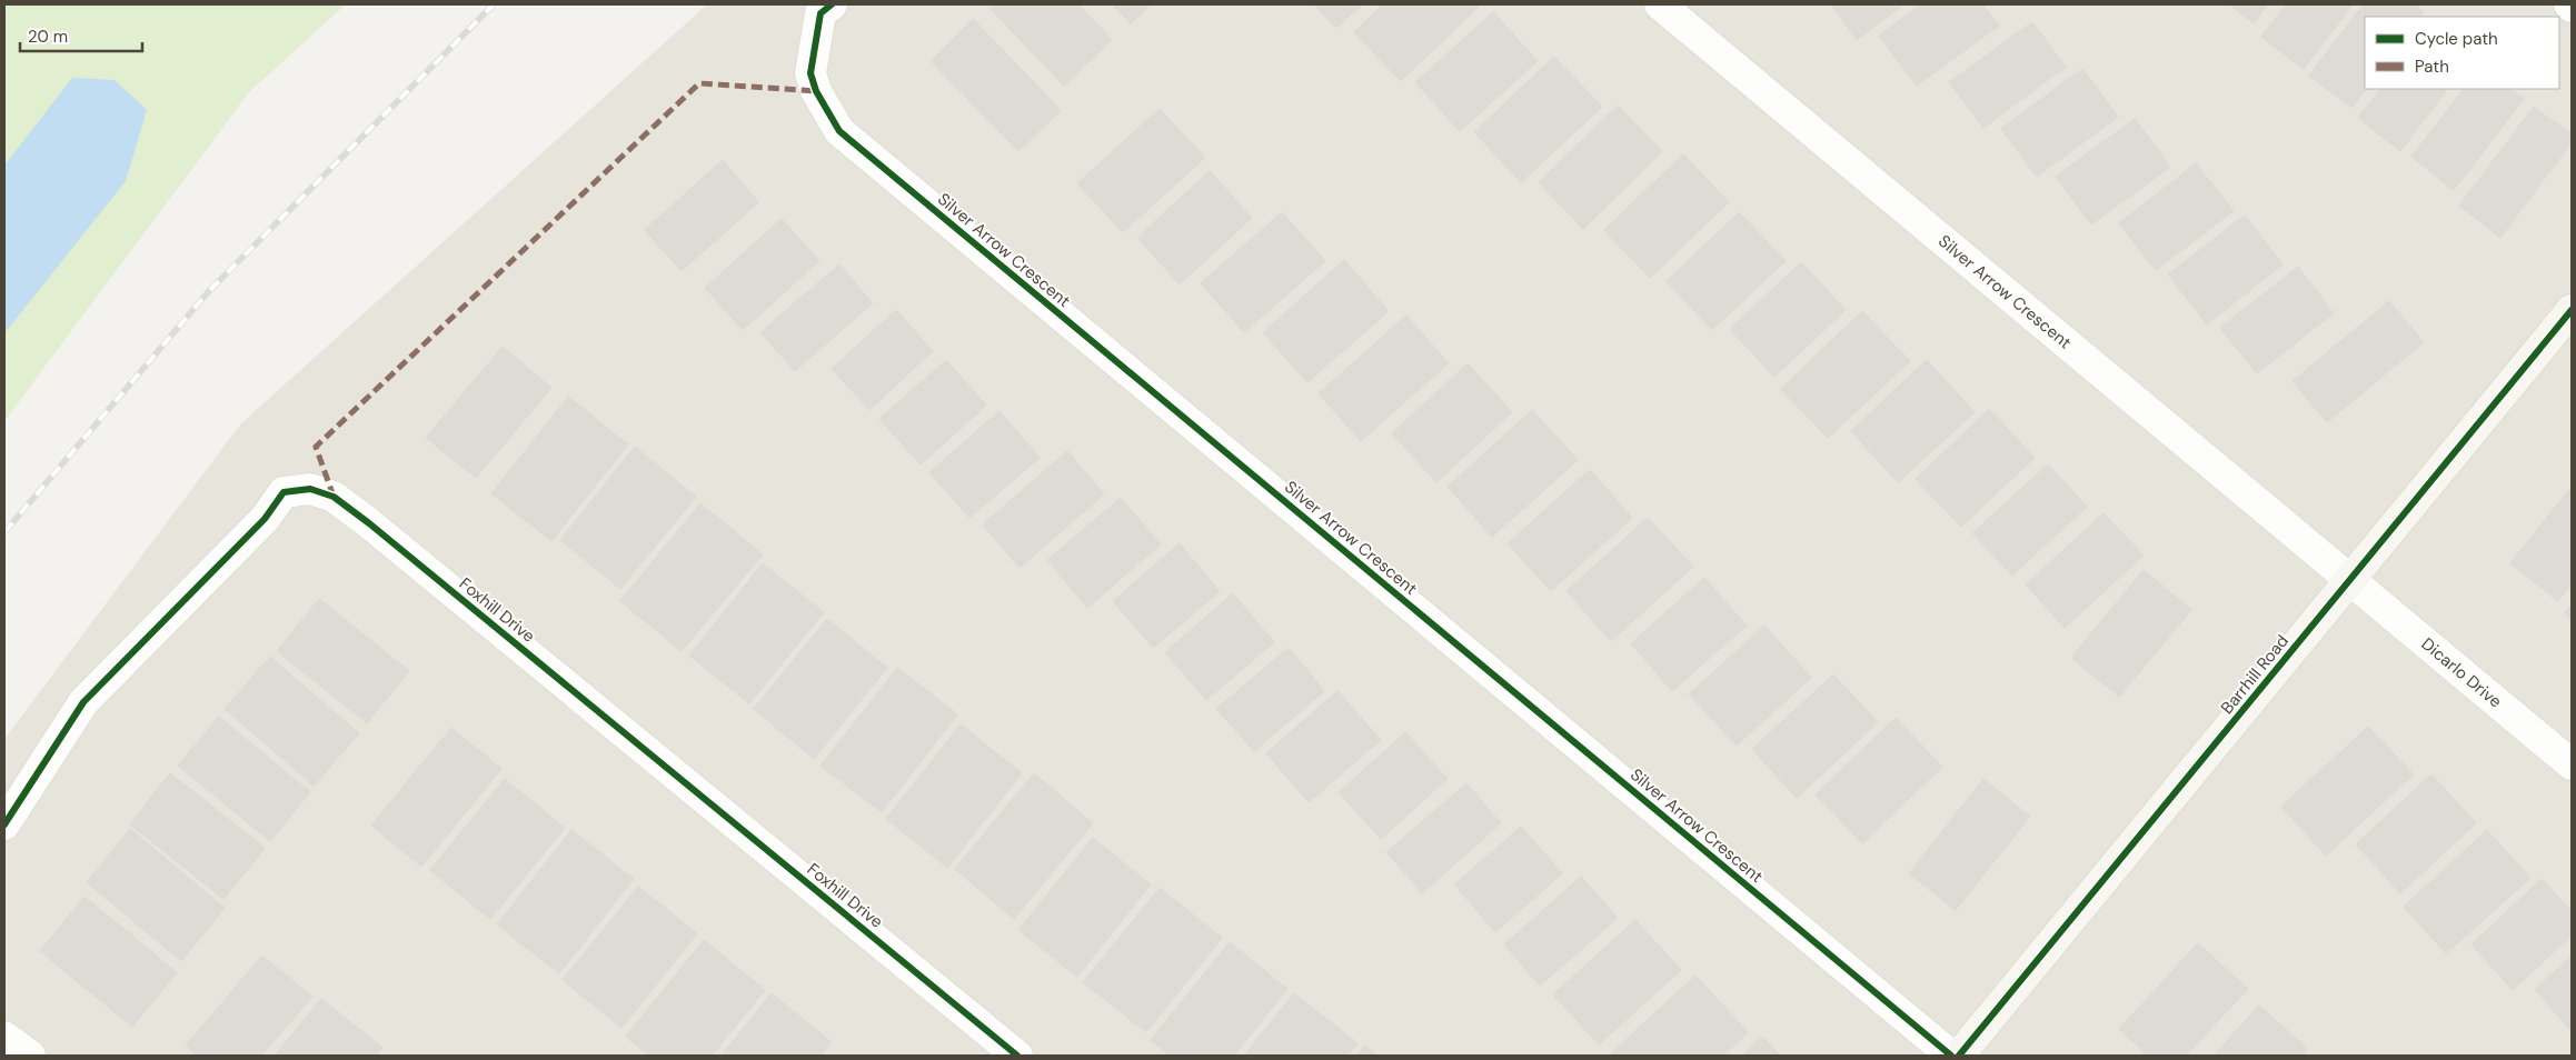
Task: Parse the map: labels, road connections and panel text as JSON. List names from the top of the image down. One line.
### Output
{"streets":{"street":["Silver Arrow Crescent","Foxhill Drive","Dicarlo Drive","Barrhill Road"]},"crossings":[["Silver Arrow Crescent","Dicarlo Drive"],["Silver Arrow Crescent","Barrhill Road"],["Dicarlo Drive","Barrhill Road"]],"legend":["Cycle path","Path"],"scale_bar":"20 m"}
